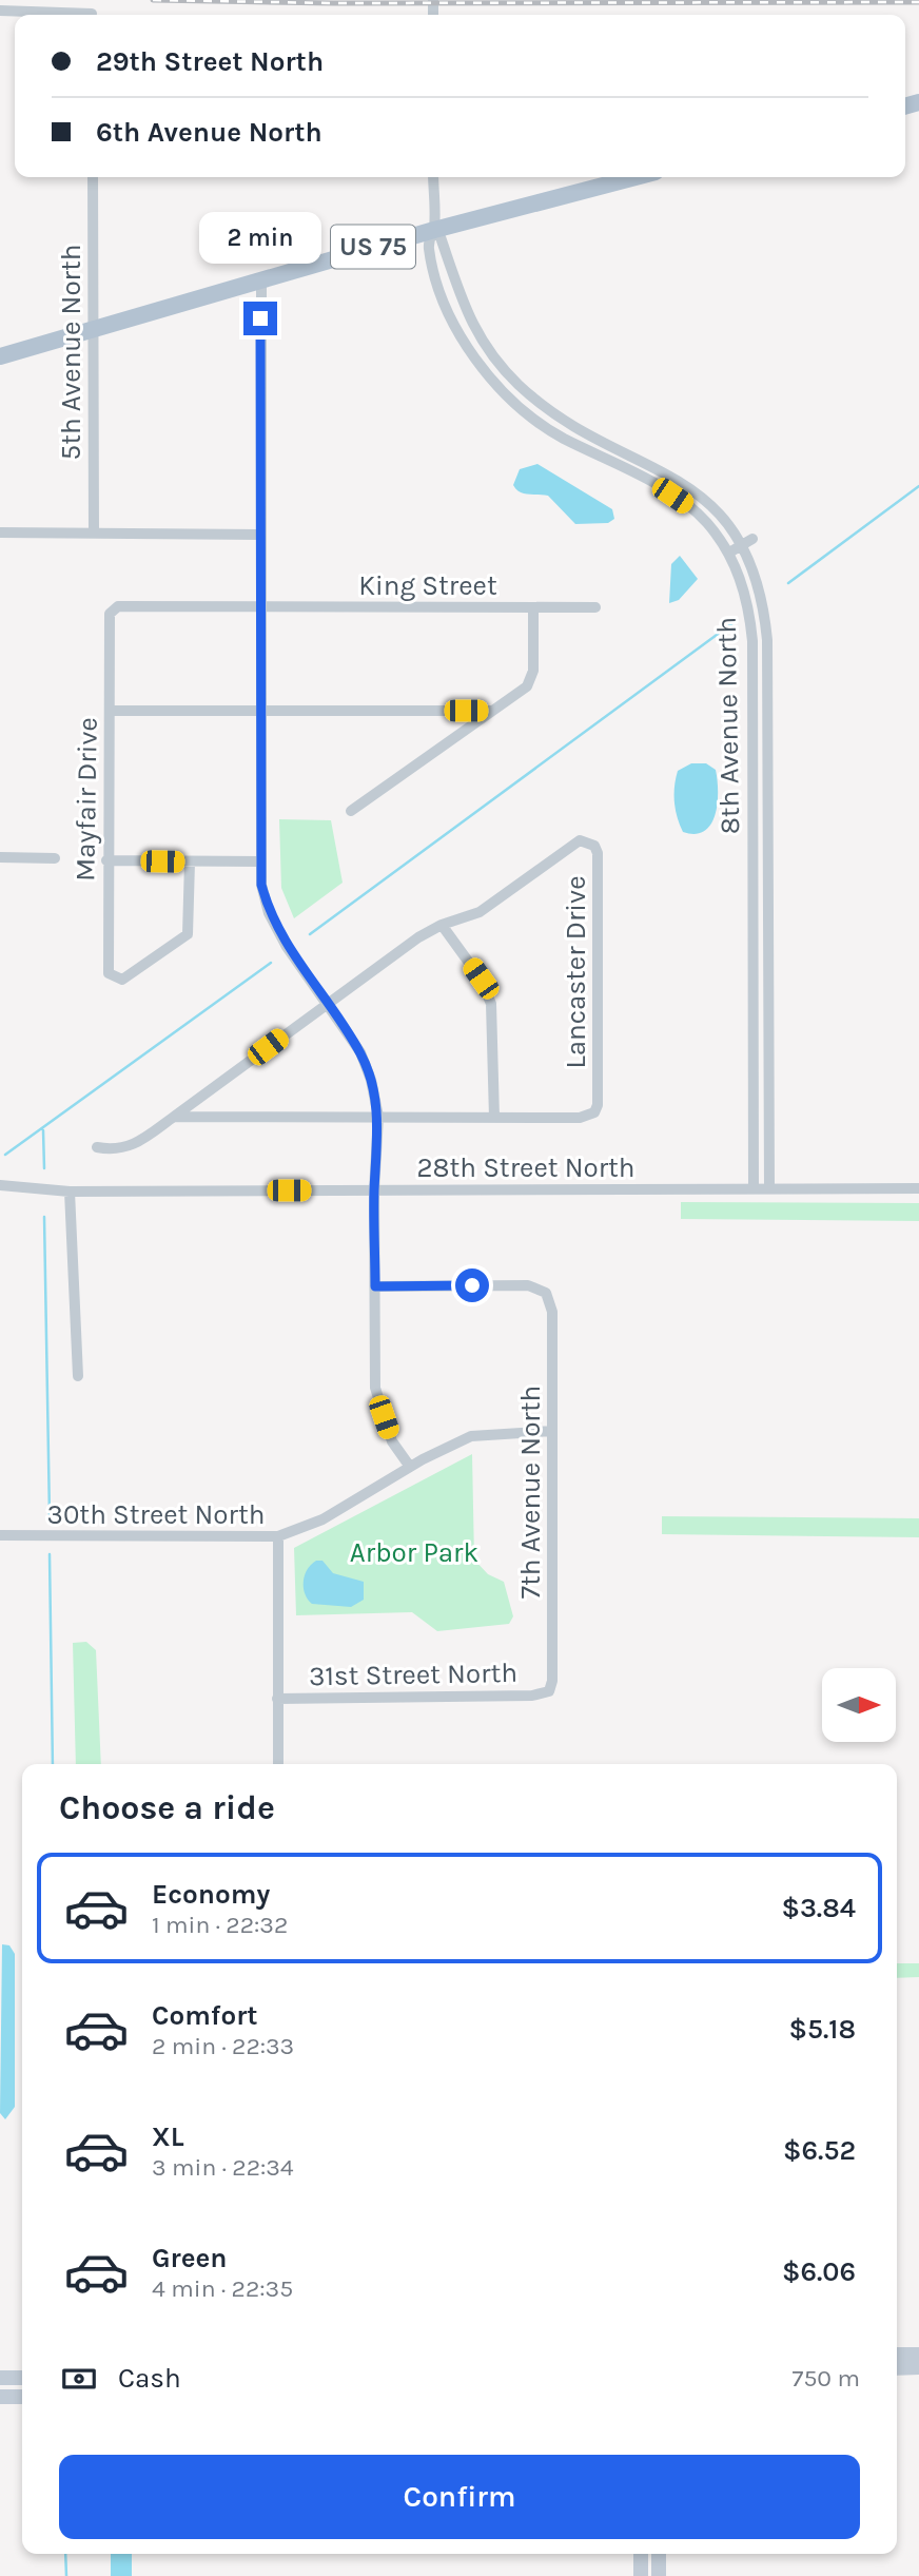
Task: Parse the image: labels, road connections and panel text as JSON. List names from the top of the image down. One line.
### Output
{"streets":{"main road":["US 75"],"street":["5th Avenue North","King Street","8th Avenue North","Mayfair Drive","Lancaster Drive","28th Street North","7th Avenue North","30th Street North","31st Street North"]},"crossings":[["US 75","5th Avenue North"],["US 75","8th Avenue North"],["King Street","Mayfair Drive"],["8th Avenue North","28th Street North"],["7th Avenue North","30th Street North"],["7th Avenue North","31st Street North"]],"parks":["Arbor Park"],"north":"right","page":{"banner":["29th Street North","6th Avenue North"],"bubble":"2 min","heading":"Choose a ride","list":[{"name":"Economy","note":"1 min · 22:32","value":"$3.84"},{"name":"Comfort","note":"2 min · 22:33","value":"$5.18"},{"name":"XL","note":"3 min · 22:34","value":"$6.52"},{"name":"Green","note":"4 min · 22:35","value":"$6.06"}],"pay":["Cash","750 m"],"buttons":"Confirm"}}
